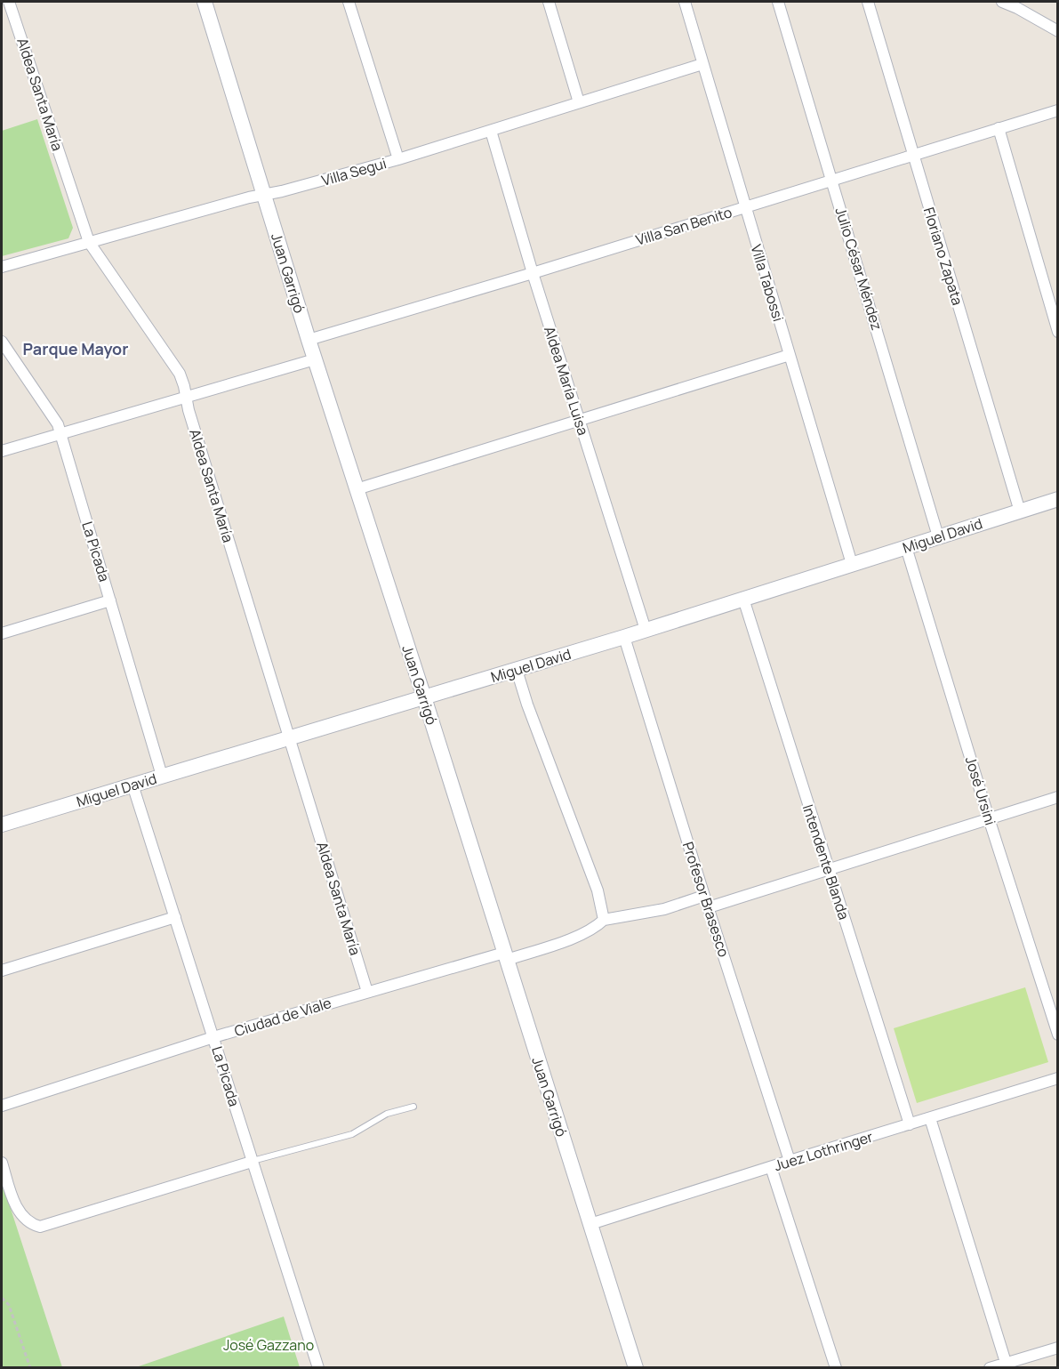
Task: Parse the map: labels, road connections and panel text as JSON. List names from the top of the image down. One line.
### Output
{"streets":{"street":["Aldea Santa María","Villa Segui","Villa San Benito","Floriano Zapata","Julio César Méndez","Juan Garrigó","Villa Tabossi","Aldea María Luisa","Miguel David","La Picada","José Ursini","Intendente Blanda","Profesor Brasesco","Ciudad de Viale","Juez Lothringer"]},"crossings":[["Aldea Santa María","Villa Segui"],["Aldea Santa María","Miguel David"],["Aldea Santa María","Ciudad de Viale"],["Villa Segui","Juan Garrigó"],["Villa Segui","Villa Tabossi"],["Villa Segui","Aldea María Luisa"],["Villa San Benito","Floriano Zapata"],["Villa San Benito","Julio César Méndez"],["Villa San Benito","Juan Garrigó"],["Villa San Benito","Villa Tabossi"],["Villa San Benito","Aldea María Luisa"],["Floriano Zapata","Miguel David"],["Julio César Méndez","Miguel David"],["Juan Garrigó","Miguel David"],["Juan Garrigó","Ciudad de Viale"],["Juan Garrigó","Juez Lothringer"],["Villa Tabossi","Miguel David"],["Aldea María Luisa","Miguel David"],["Miguel David","La Picada"],["Miguel David","José Ursini"],["Miguel David","Intendente Blanda"],["Miguel David","Profesor Brasesco"],["La Picada","Ciudad de Viale"],["Intendente Blanda","Juez Lothringer"],["Profesor Brasesco","Juez Lothringer"]],"districts":["Parque Mayor"],"parks":["José Gazzano"]}
